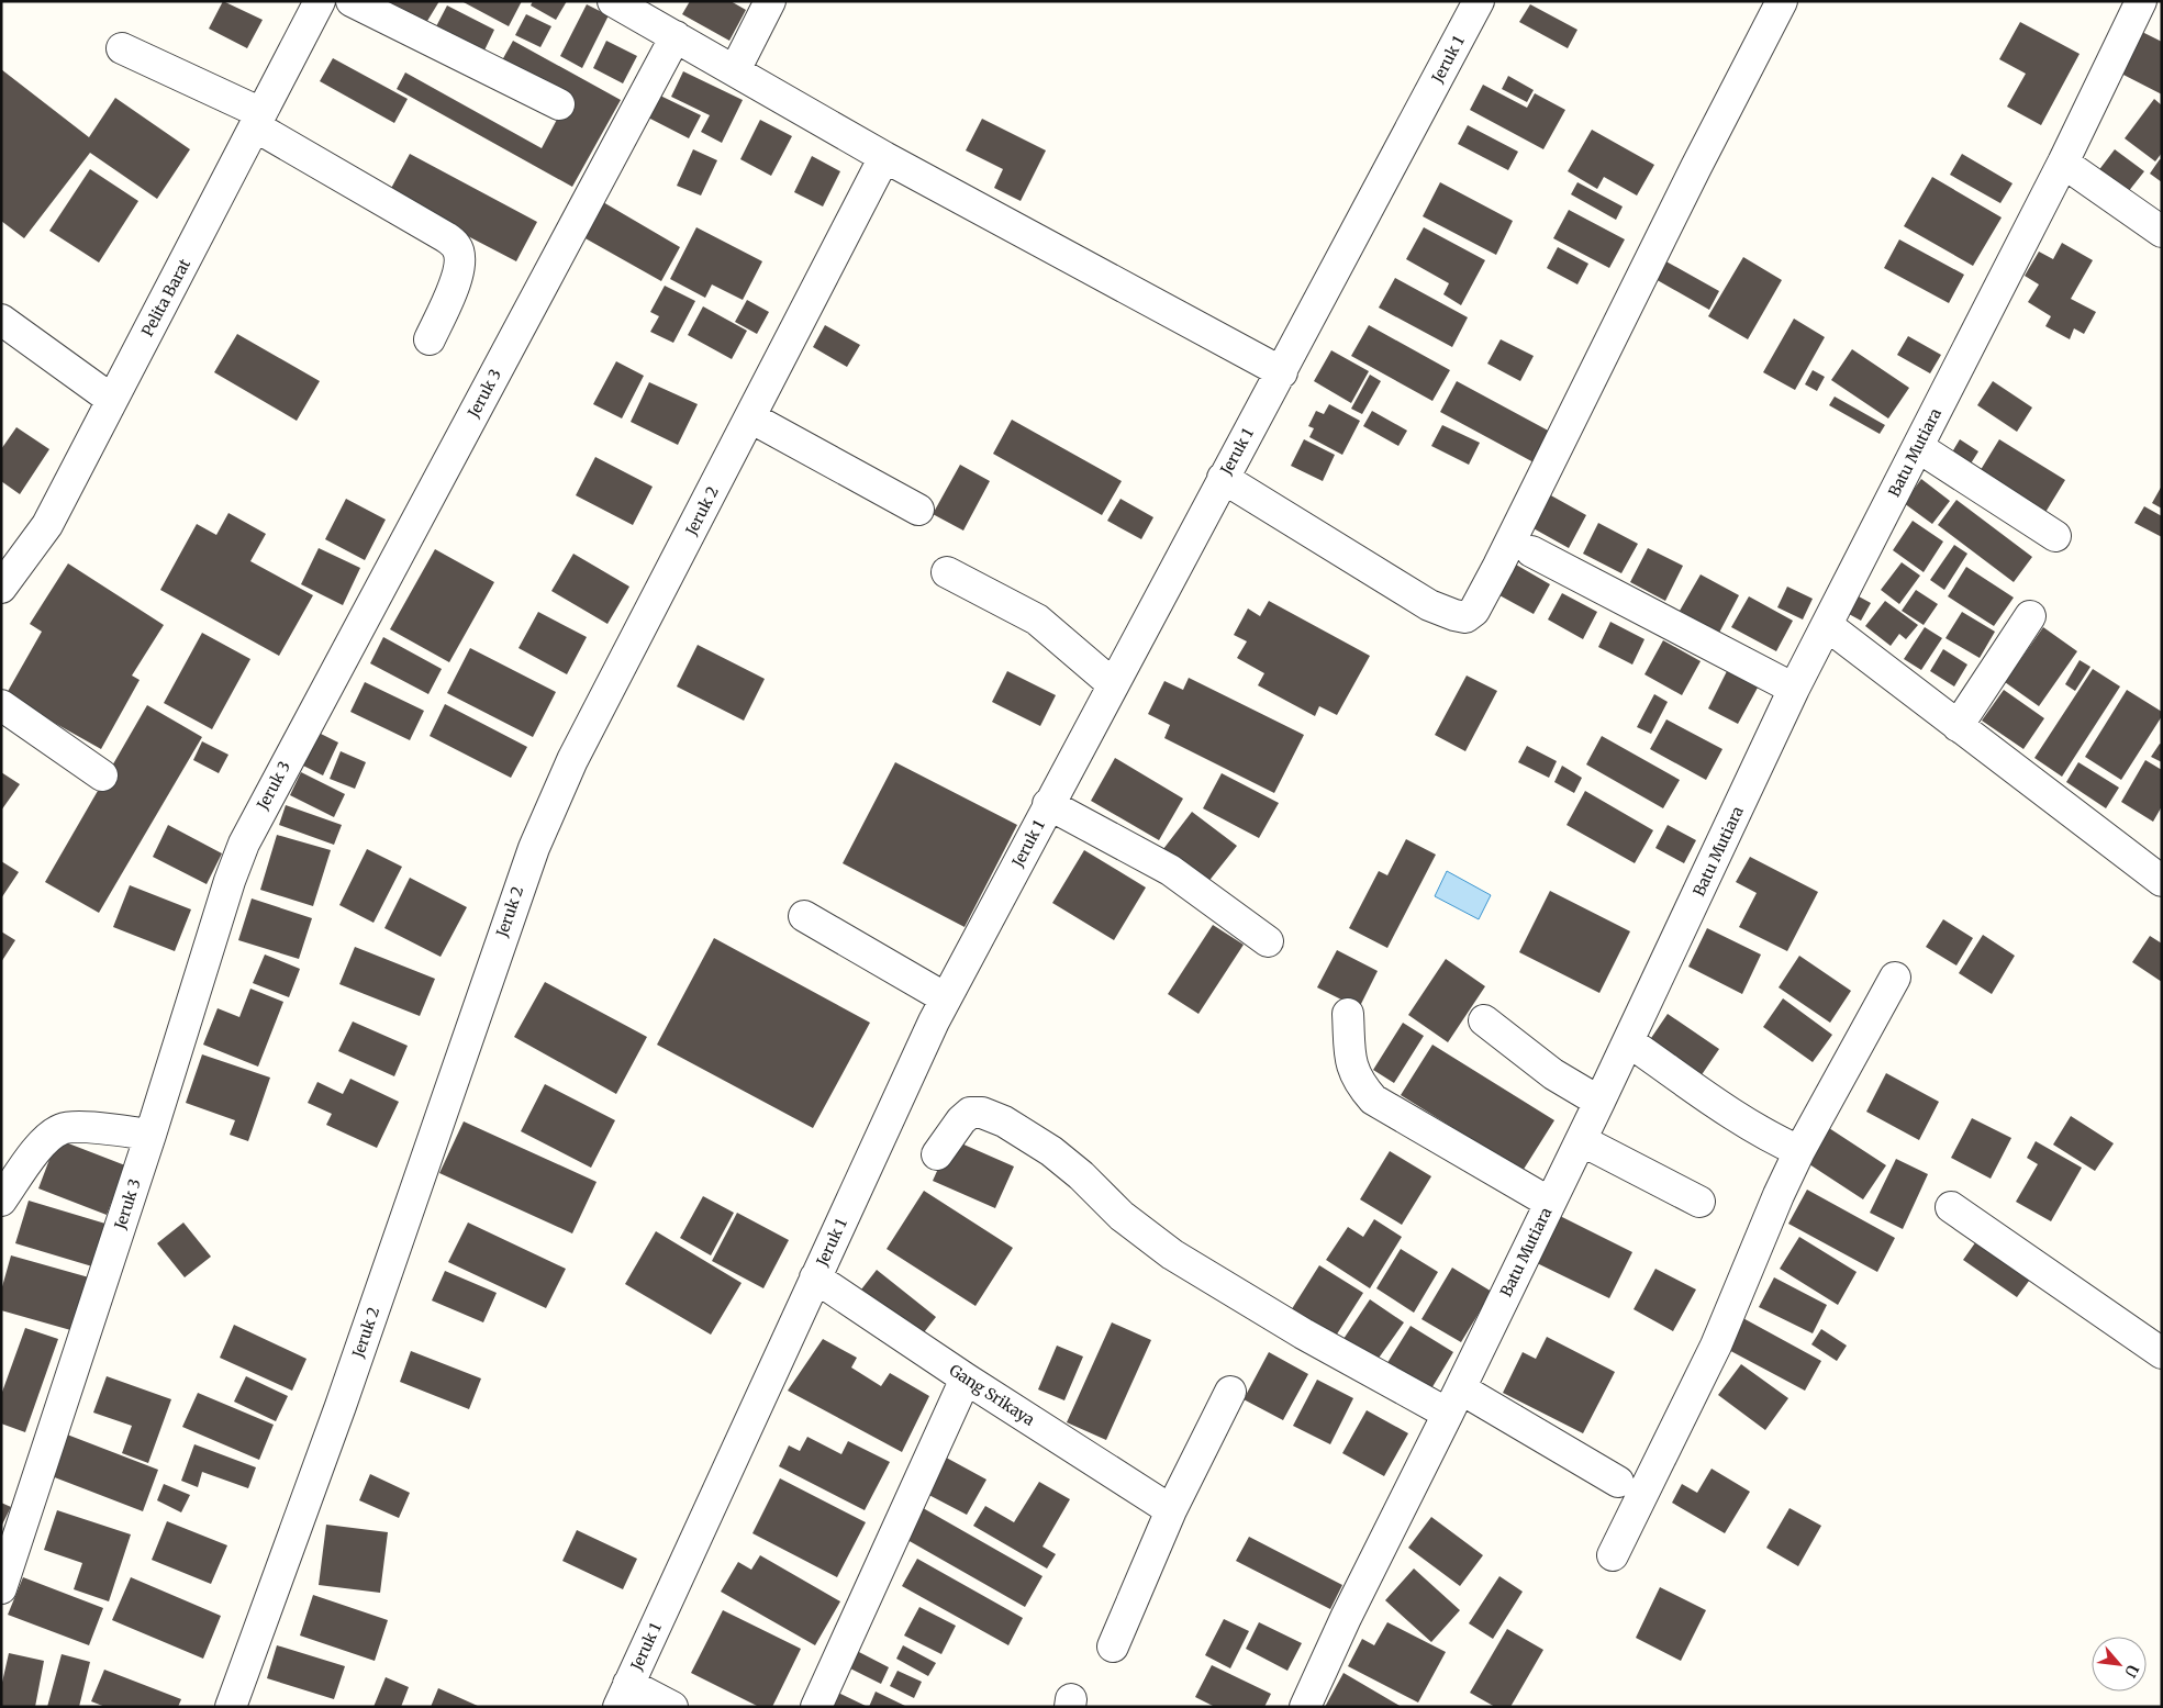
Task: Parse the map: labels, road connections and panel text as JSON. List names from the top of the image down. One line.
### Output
{"streets":{"street":["Jeruk 1","Pelita Barat","Jeruk 3","Batu Mutiara","Jeruk 2","Gang Srikaya"]},"crossings":[["Jeruk 1","Gang Srikaya"]],"north":"bottom right"}
